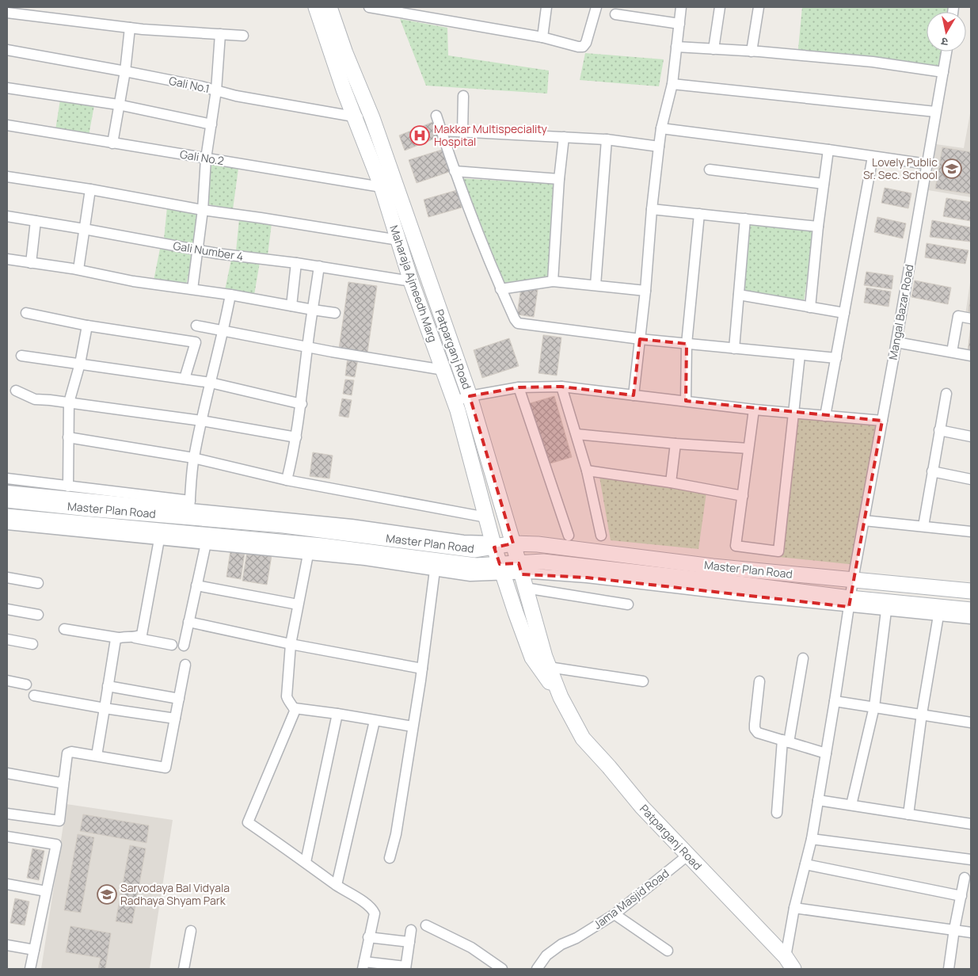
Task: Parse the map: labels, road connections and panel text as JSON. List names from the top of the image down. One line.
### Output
{"streets":{"main road":["Maharaja Ajmeedh Marg","Patparganj Road","Master Plan Road"],"street":["Gali No.1","Gali No.2","Gali Number 4","Mangal Bazar Road","Jama Masjid Road"]},"crossings":[["Gali No.1","Maharaja Ajmeedh Marg"],["Gali No.1","Patparganj Road"],["Gali No.2","Maharaja Ajmeedh Marg"],["Gali No.2","Patparganj Road"],["Gali Number 4","Maharaja Ajmeedh Marg"],["Maharaja Ajmeedh Marg","Patparganj Road"],["Maharaja Ajmeedh Marg","Master Plan Road"],["Mangal Bazar Road","Patparganj Road"],["Mangal Bazar Road","Master Plan Road"],["Patparganj Road","Master Plan Road"],["Patparganj Road","Jama Masjid Road"]],"places":{"hospital":["Makkar Multispeciality Hospital"],"school or university":["Lovely Public Sr. Sec. School","Sarvodaya Bal Vidyala Radhaya Shyam Park"]},"north":"bottom"}
